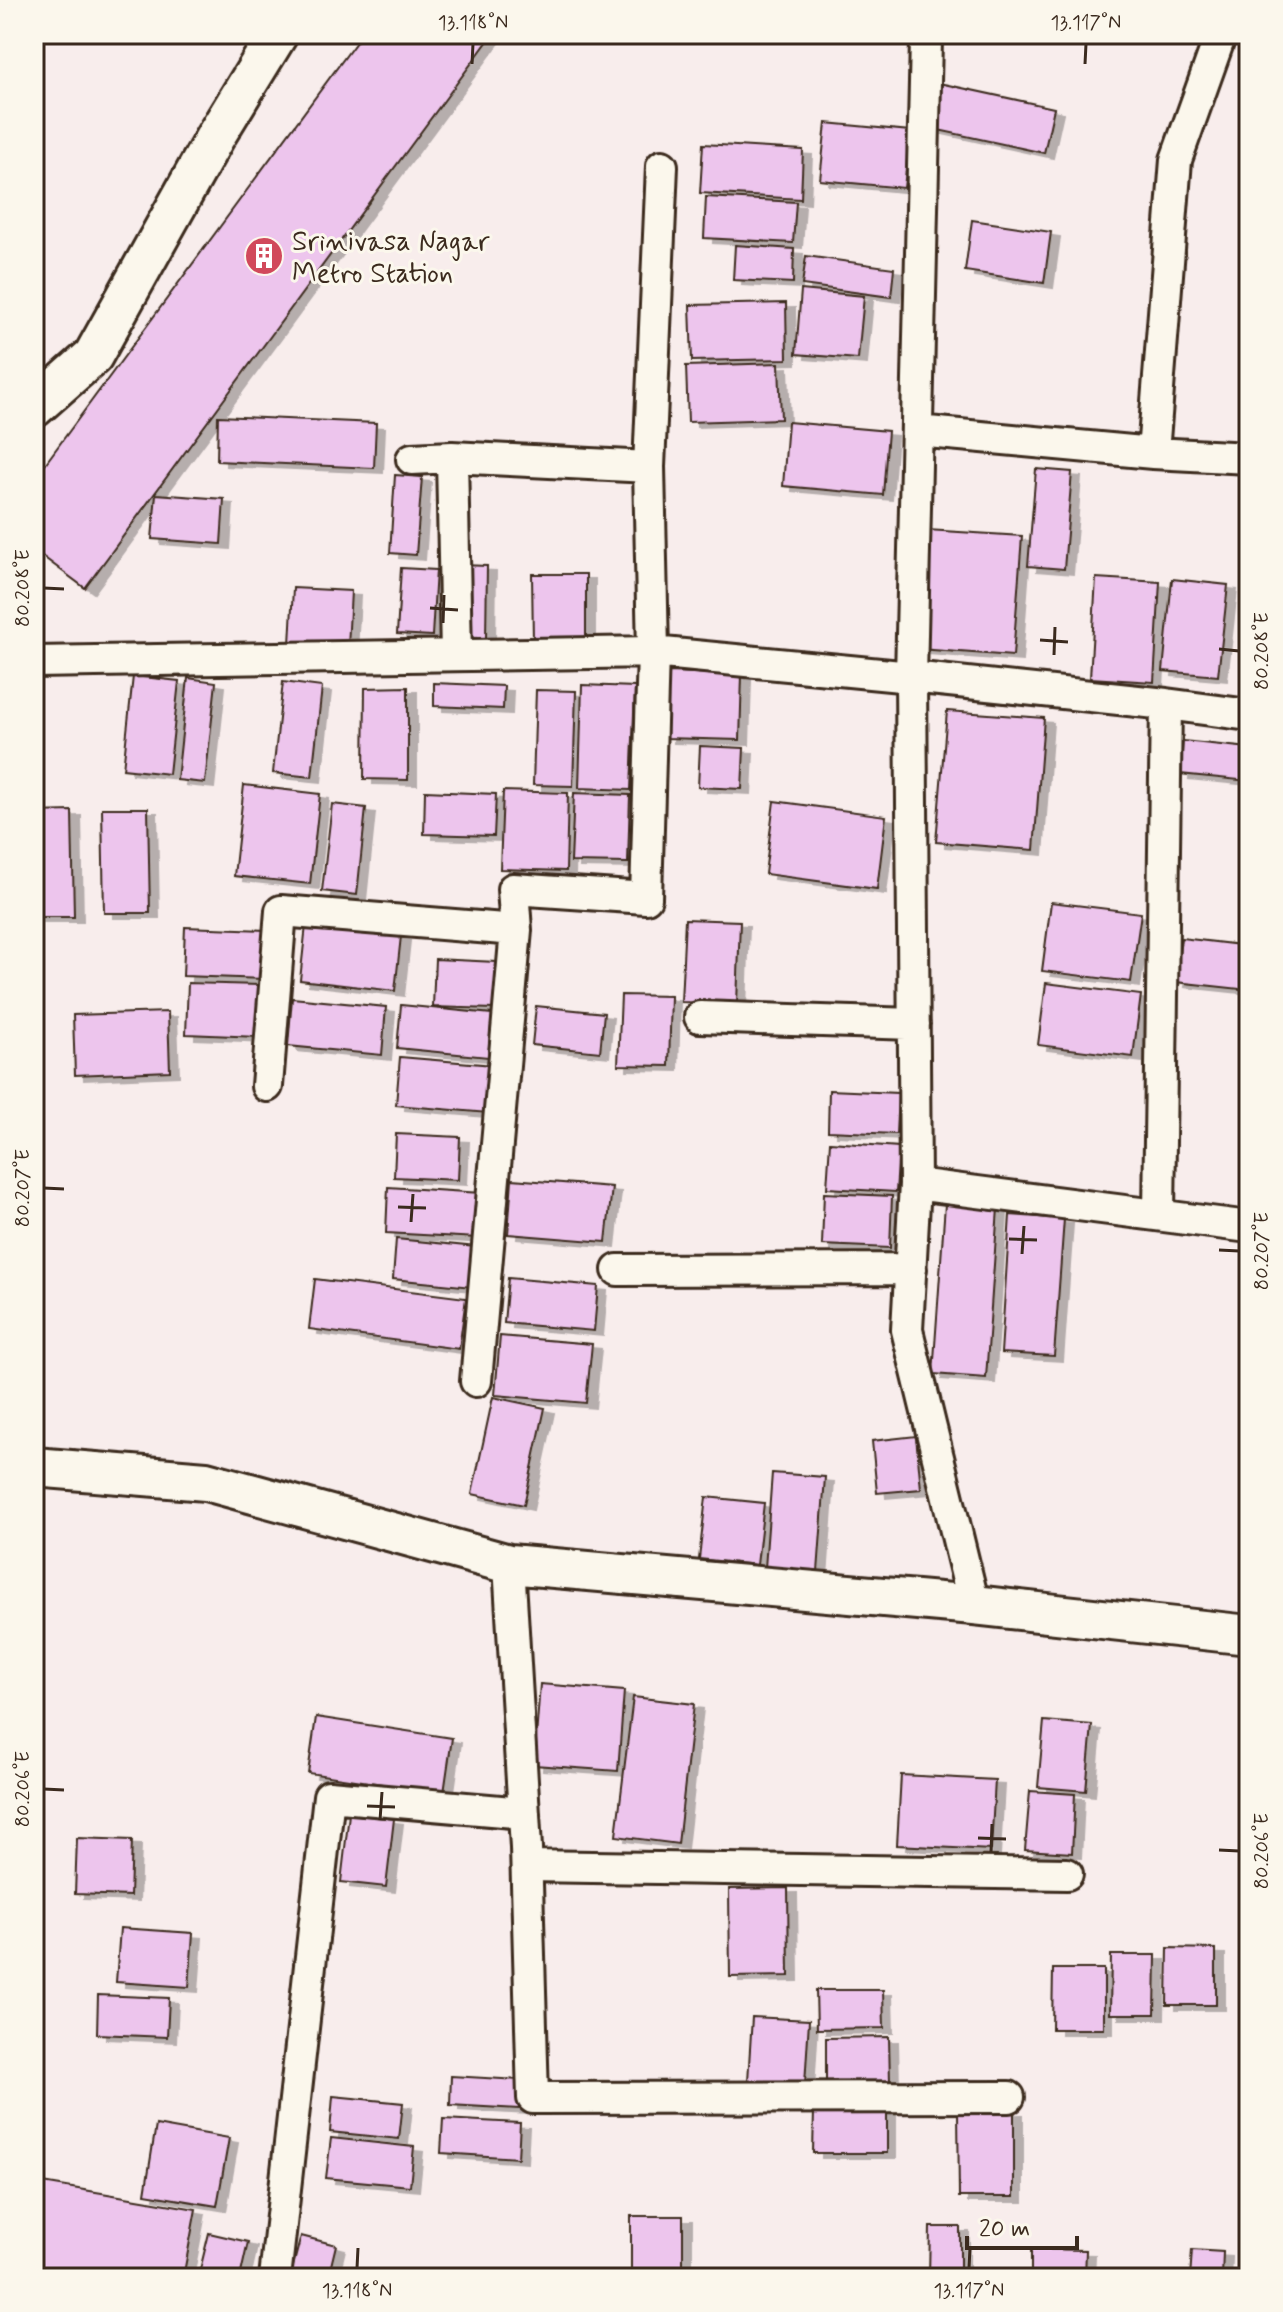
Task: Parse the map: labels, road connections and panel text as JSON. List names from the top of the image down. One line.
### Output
{"places":{"building":["Srinivasa Nagar Metro Station"]},"scale_bar":"20 m","coordinates":["13.118°N","13.117°N","80.208°E","80.207°E","80.206°E"]}
